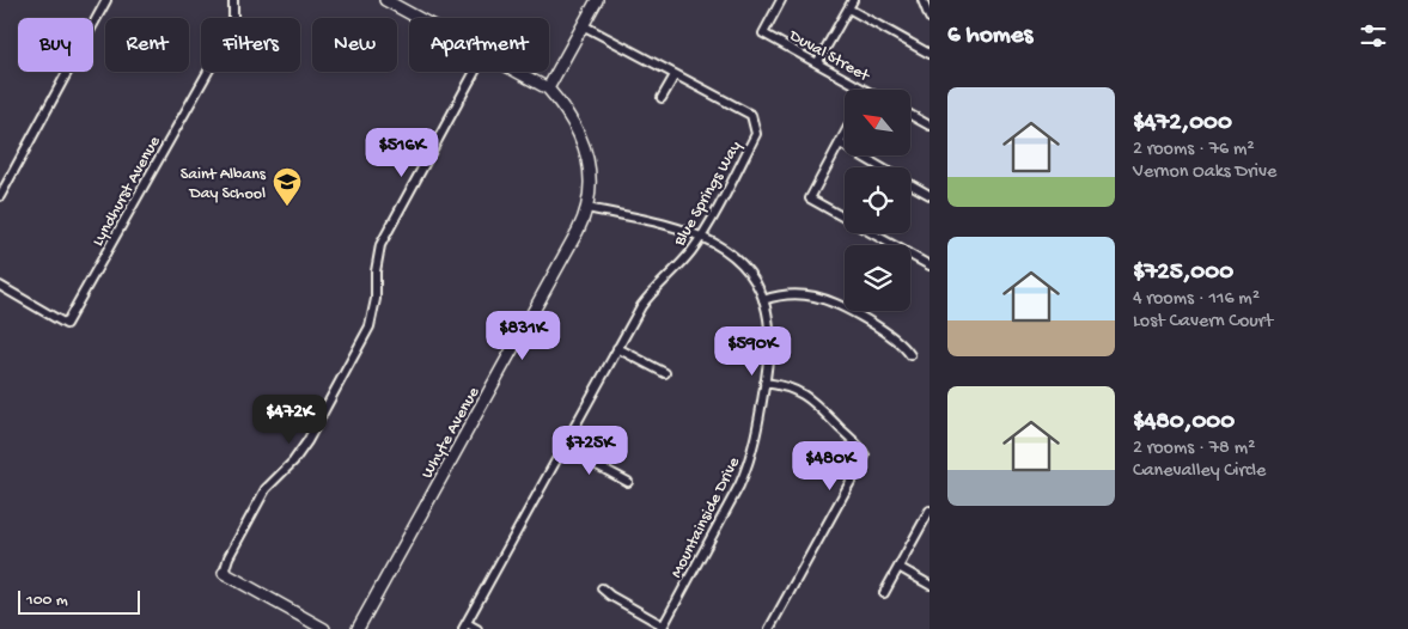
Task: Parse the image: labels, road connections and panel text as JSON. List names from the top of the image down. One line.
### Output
{"streets":{"street":["Duval Street","Lyndhurst Avenue","Blue Springs Way","Whyte Avenue","Mountainside Drive"]},"crossings":[["Blue Springs Way","Mountainside Drive"],["Whyte Avenue","Mountainside Drive"]],"places":{"school or university":["Saint Albans Day School"]},"scale_bar":"100 m","north":"top left","page":{"heading":"6 homes","chip":["Buy","Rent","Filters","New","Apartment"],"list":[{"name":"$472,000","note":"2 rooms · 76 m² · Vernon Oaks Drive"},{"name":"$725,000","note":"4 rooms · 116 m² · Lost Cavern Court"},{"name":"$480,000","note":"2 rooms · 78 m² · Canevalley Circle"}],"price":["$516K","$831K","$590K","$472K","$725K","$480K"],"scale":"100 m"}}
